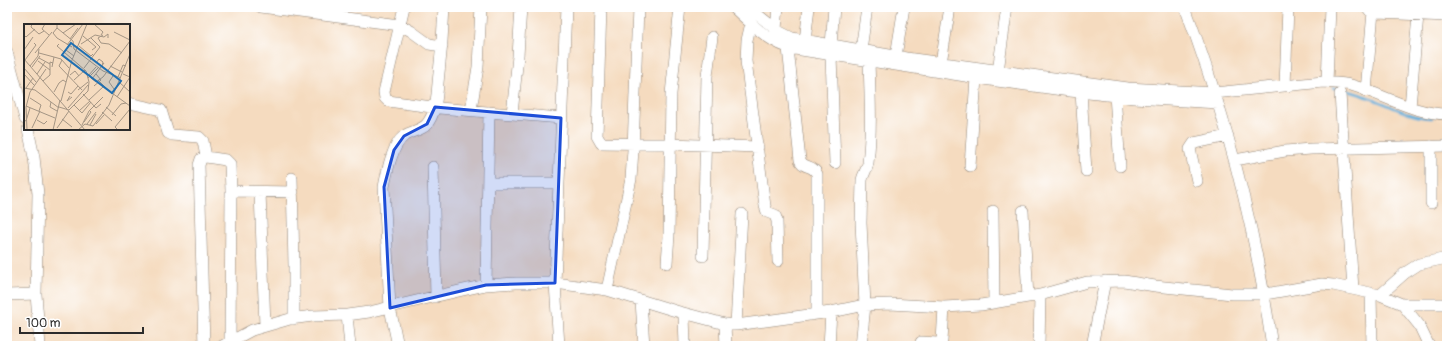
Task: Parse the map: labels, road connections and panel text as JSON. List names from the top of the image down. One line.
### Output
{"scale_bar":"100 m"}
